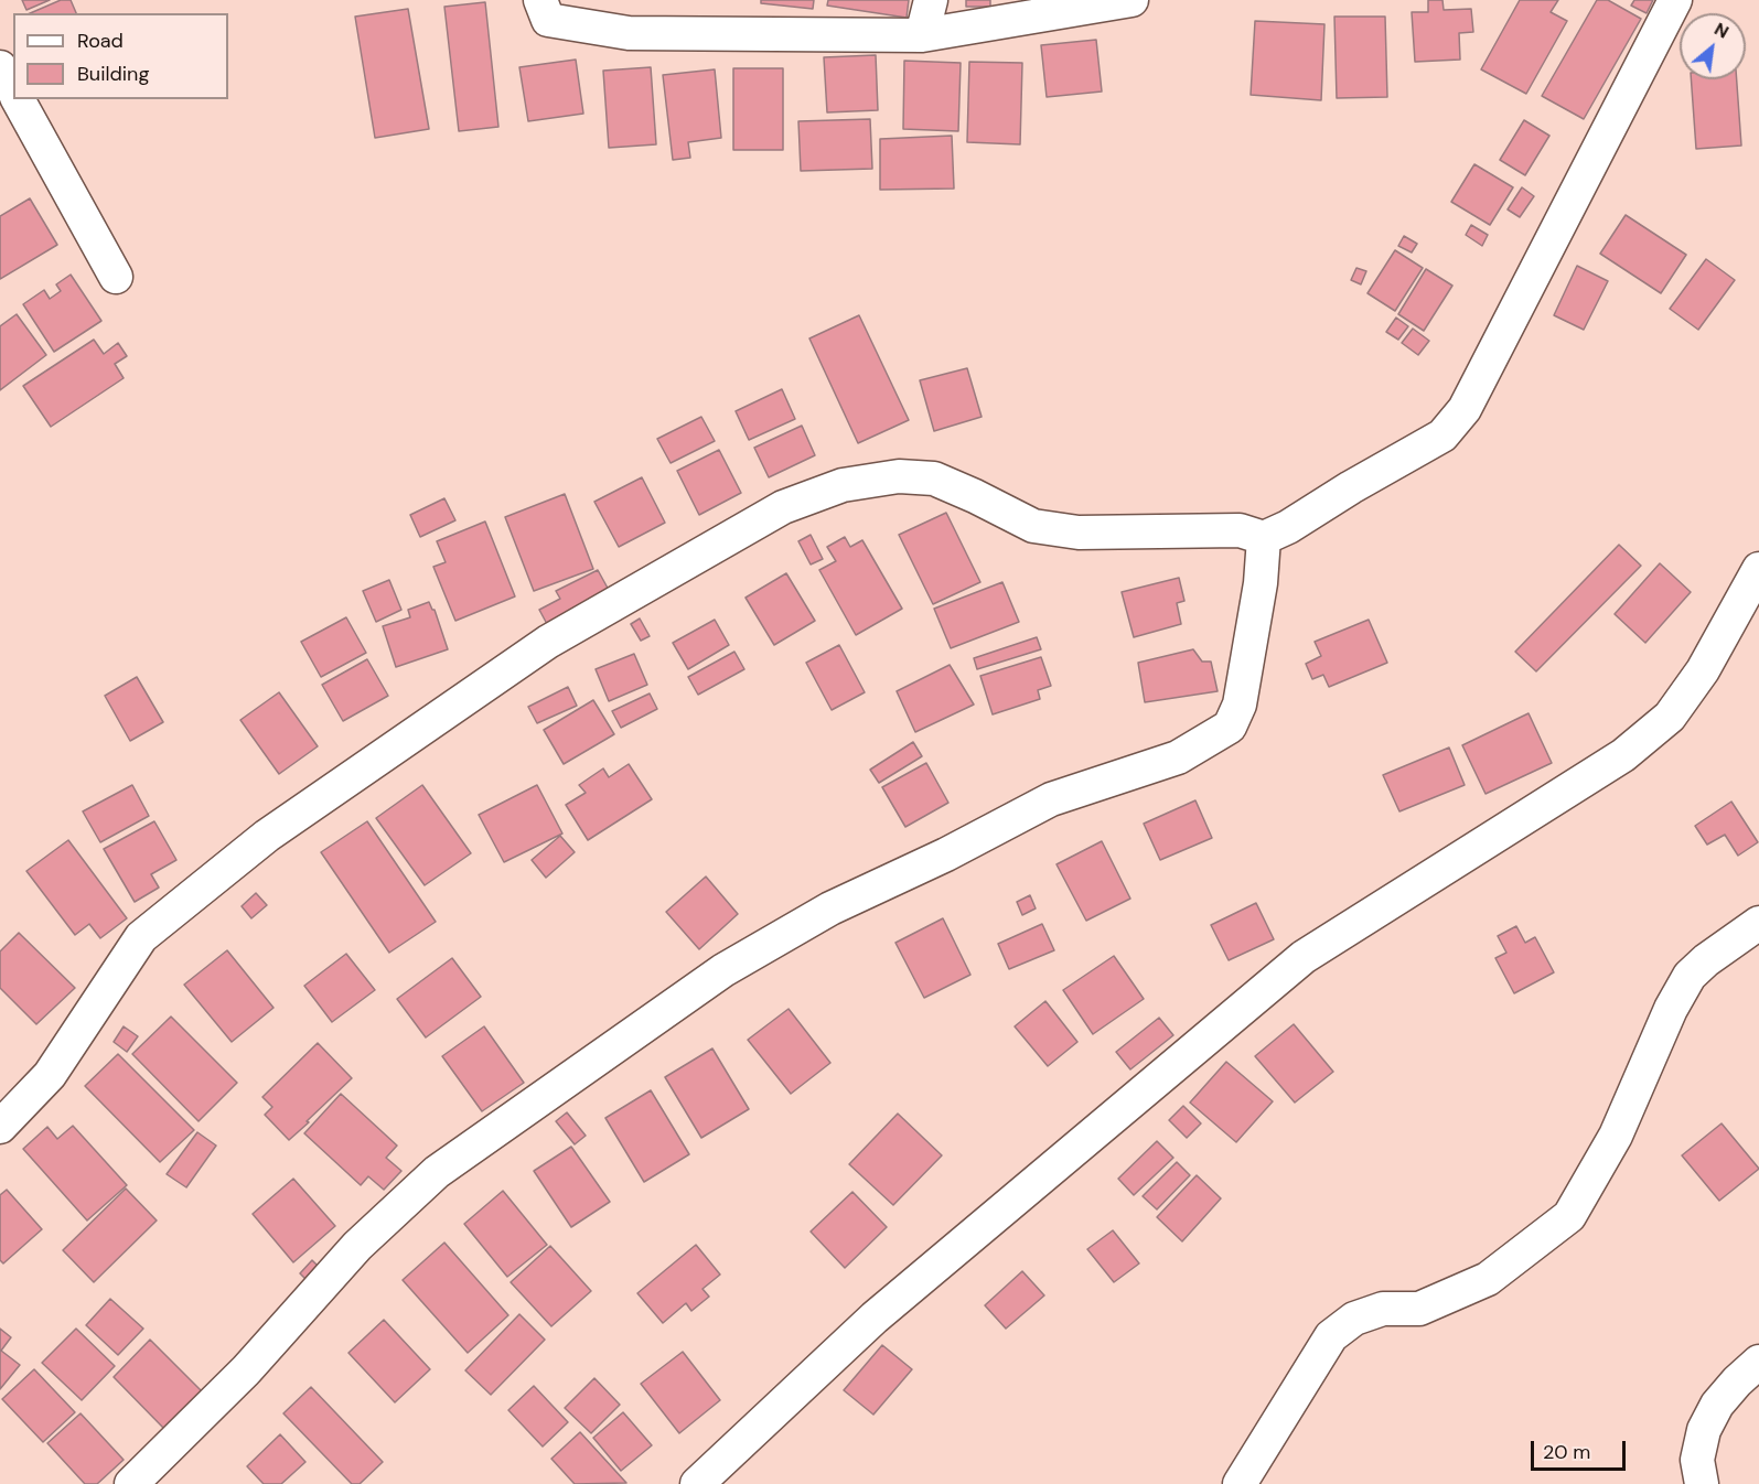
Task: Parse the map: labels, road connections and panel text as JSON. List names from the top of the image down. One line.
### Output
{"legend":["Road","Building"],"scale_bar":"20 m","north":"top right"}
